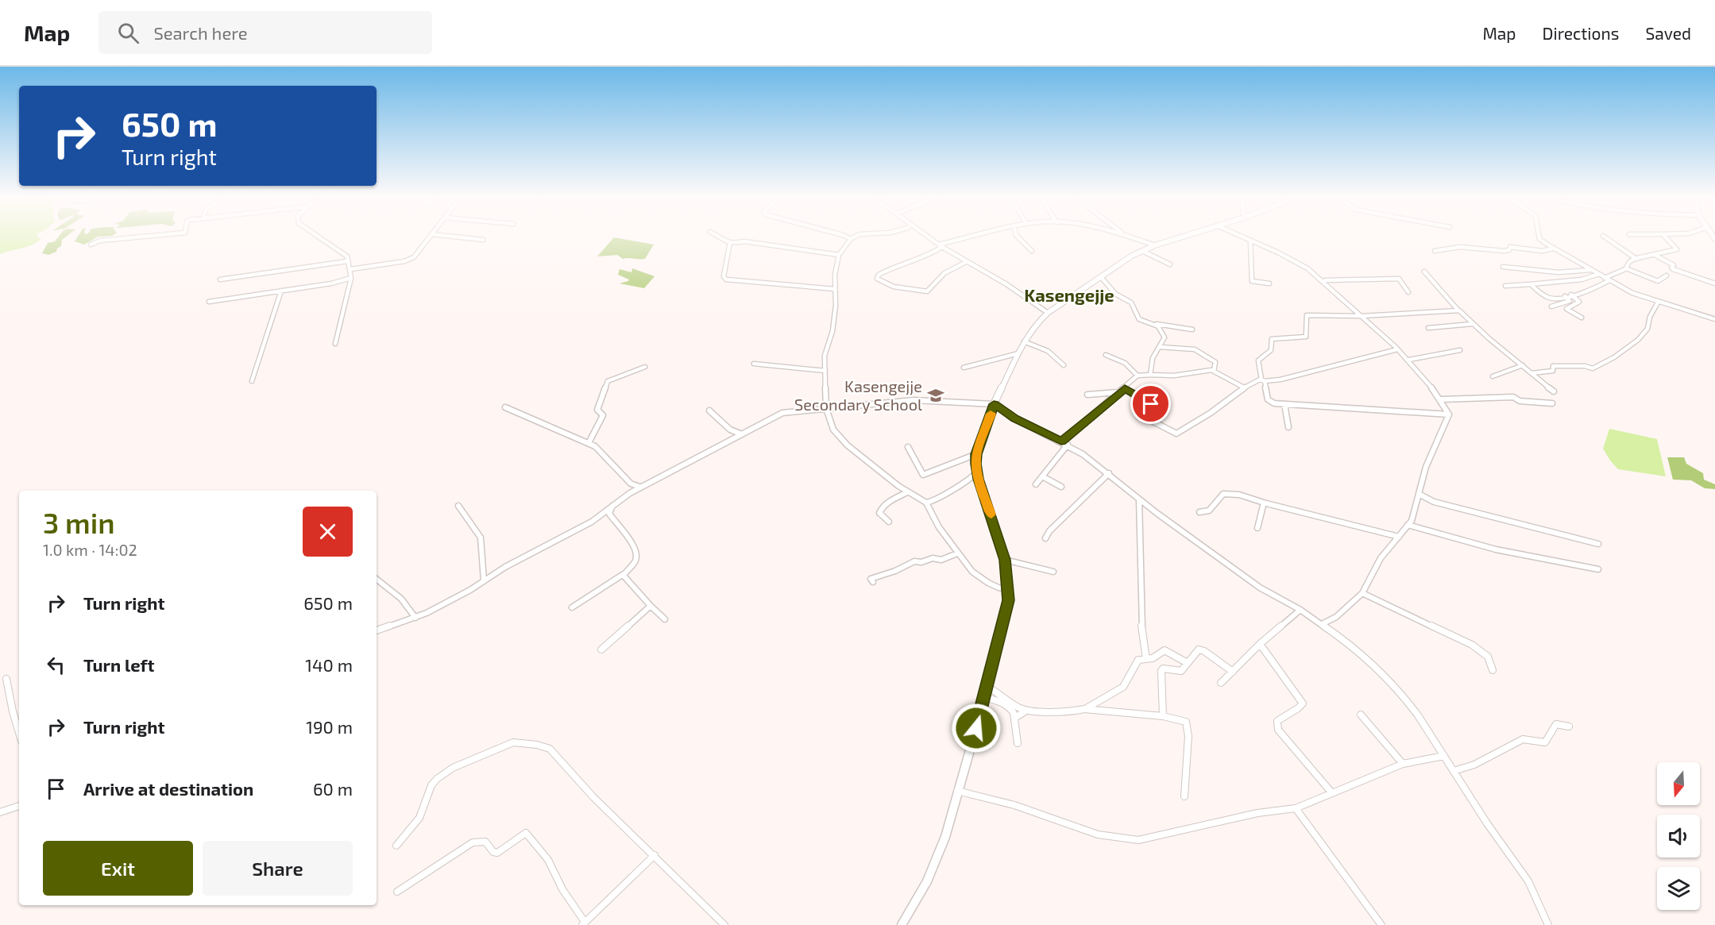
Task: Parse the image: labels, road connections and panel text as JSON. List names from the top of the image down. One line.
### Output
{"districts":["Kasengejje"],"places":{"school or university":["Kasengejje Secondary School"]},"north":"bottom","page":{"header":"Map","search":"Search here","nav":["Map","Directions","Saved"],"turn":["650 m","Turn right"],"heading":["3 min","1.0 km · 14:02"],"list":[{"name":"Turn right","value":"650 m"},{"name":"Turn left","value":"140 m"},{"name":"Turn right","value":"190 m"},{"name":"Arrive at destination","value":"60 m"}],"buttons":["Exit","Share"]}}
